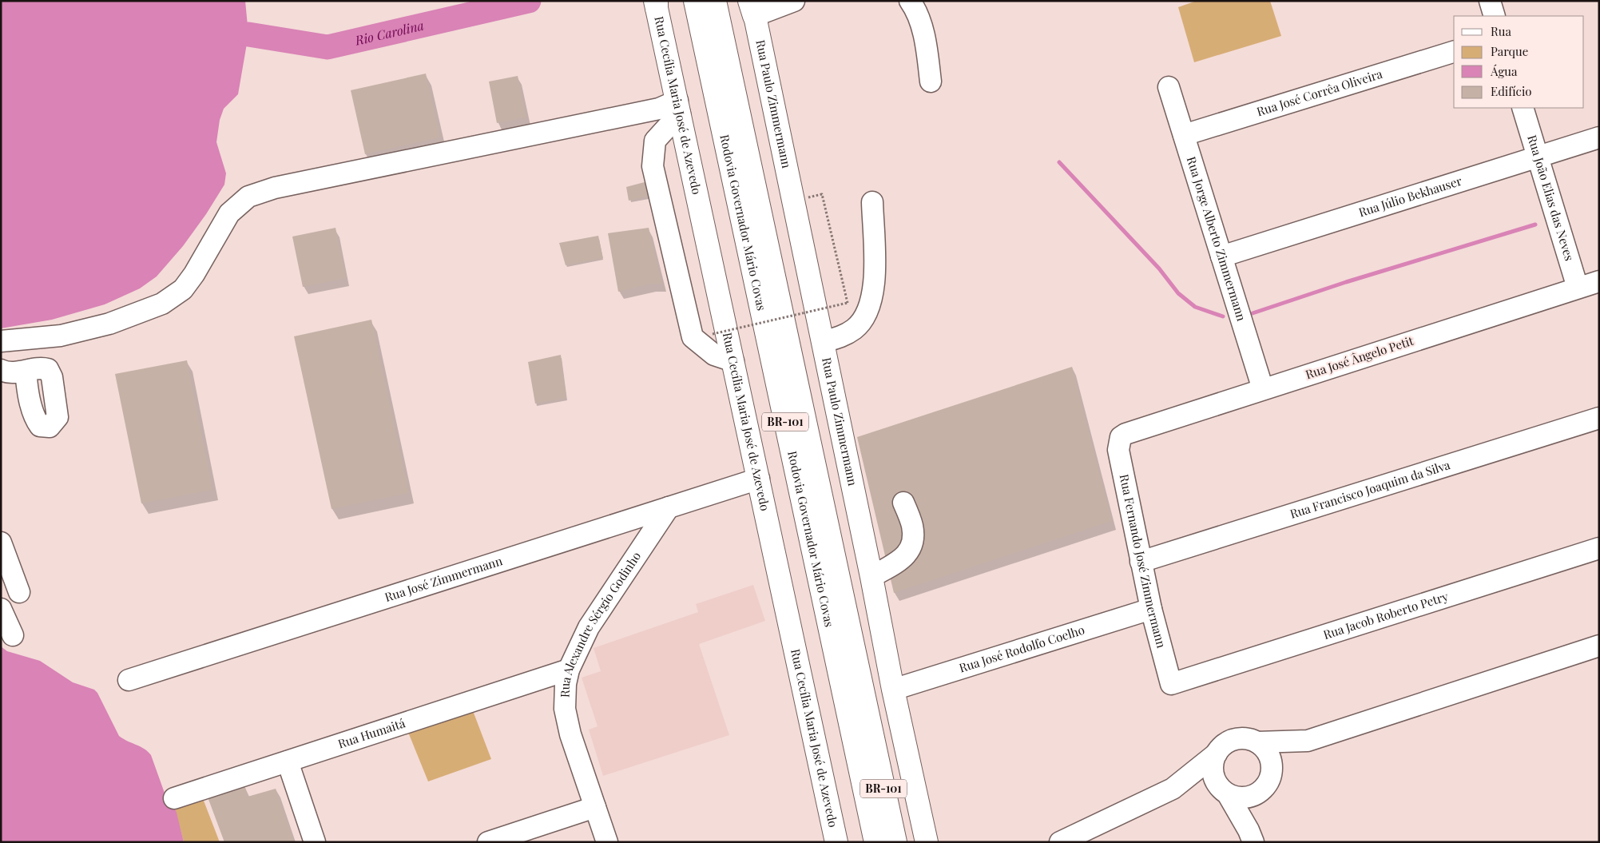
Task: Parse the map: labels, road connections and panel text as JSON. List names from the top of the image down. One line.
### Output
{"streets":{"main road":["Rua Paulo Zimmermann","Rua Cecília Maria José de Azevedo","Rodovia Governador Mário Covas","BR-101"],"street":["Rua José Corrêa Oliveira","Rua Júlio Bekhauser","Rua João Elias das Neves","Rua Jorge Alberto Zimmermann","Rua José Ângelo Petit","Rua Francisco Joaquim da Silva","Rua Fernando José Zimmermann","Rua José Zimmermann","Rua Jacob Roberto Petry","Rua Alexandre Sérgio Godinho","Rua José Rodolfo Coelho","Rua Humaitá"]},"crossings":[["Rua José Corrêa Oliveira","Rua Jorge Alberto Zimmermann"],["Rua Paulo Zimmermann","Rua José Rodolfo Coelho"],["Rua Cecília Maria José de Azevedo","Rua José Zimmermann"],["Rua Júlio Bekhauser","Rua João Elias das Neves"],["Rua Júlio Bekhauser","Rua Jorge Alberto Zimmermann"],["Rua João Elias das Neves","Rua José Ângelo Petit"],["Rua Jorge Alberto Zimmermann","Rua José Ângelo Petit"],["Rua José Ângelo Petit","Rua Fernando José Zimmermann"],["Rua Francisco Joaquim da Silva","Rua Fernando José Zimmermann"],["Rua Fernando José Zimmermann","Rua Jacob Roberto Petry"],["Rua Fernando José Zimmermann","Rua José Rodolfo Coelho"],["Rua José Zimmermann","Rua Alexandre Sérgio Godinho"],["Rua Alexandre Sérgio Godinho","Rua Humaitá"]],"water":["Rio Carolina"],"legend":["Rua","Parque","Água","Edifício"]}
